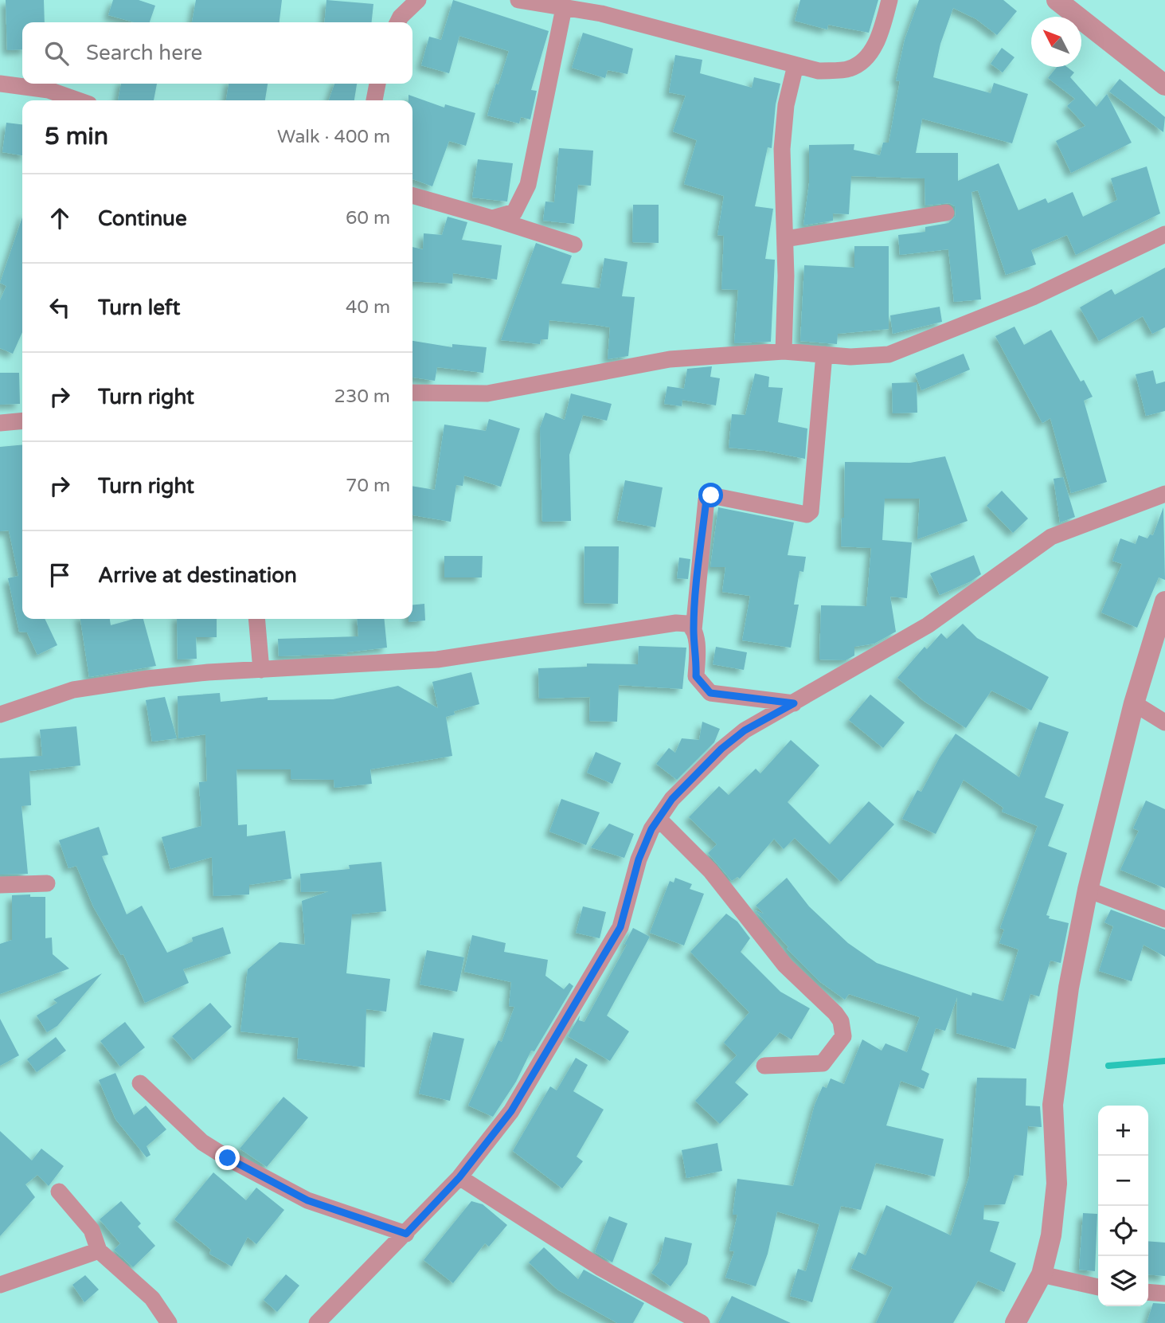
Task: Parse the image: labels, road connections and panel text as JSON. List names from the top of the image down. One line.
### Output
{"north":"top left","page":{"search":"Search here","heading":["5 min","Walk · 400 m"],"list":[["Continue","60 m"],["Turn left","40 m"],["Turn right","230 m"],["Turn right","70 m"],"Arrive at destination"],"map_buttons":["+","−"]}}
